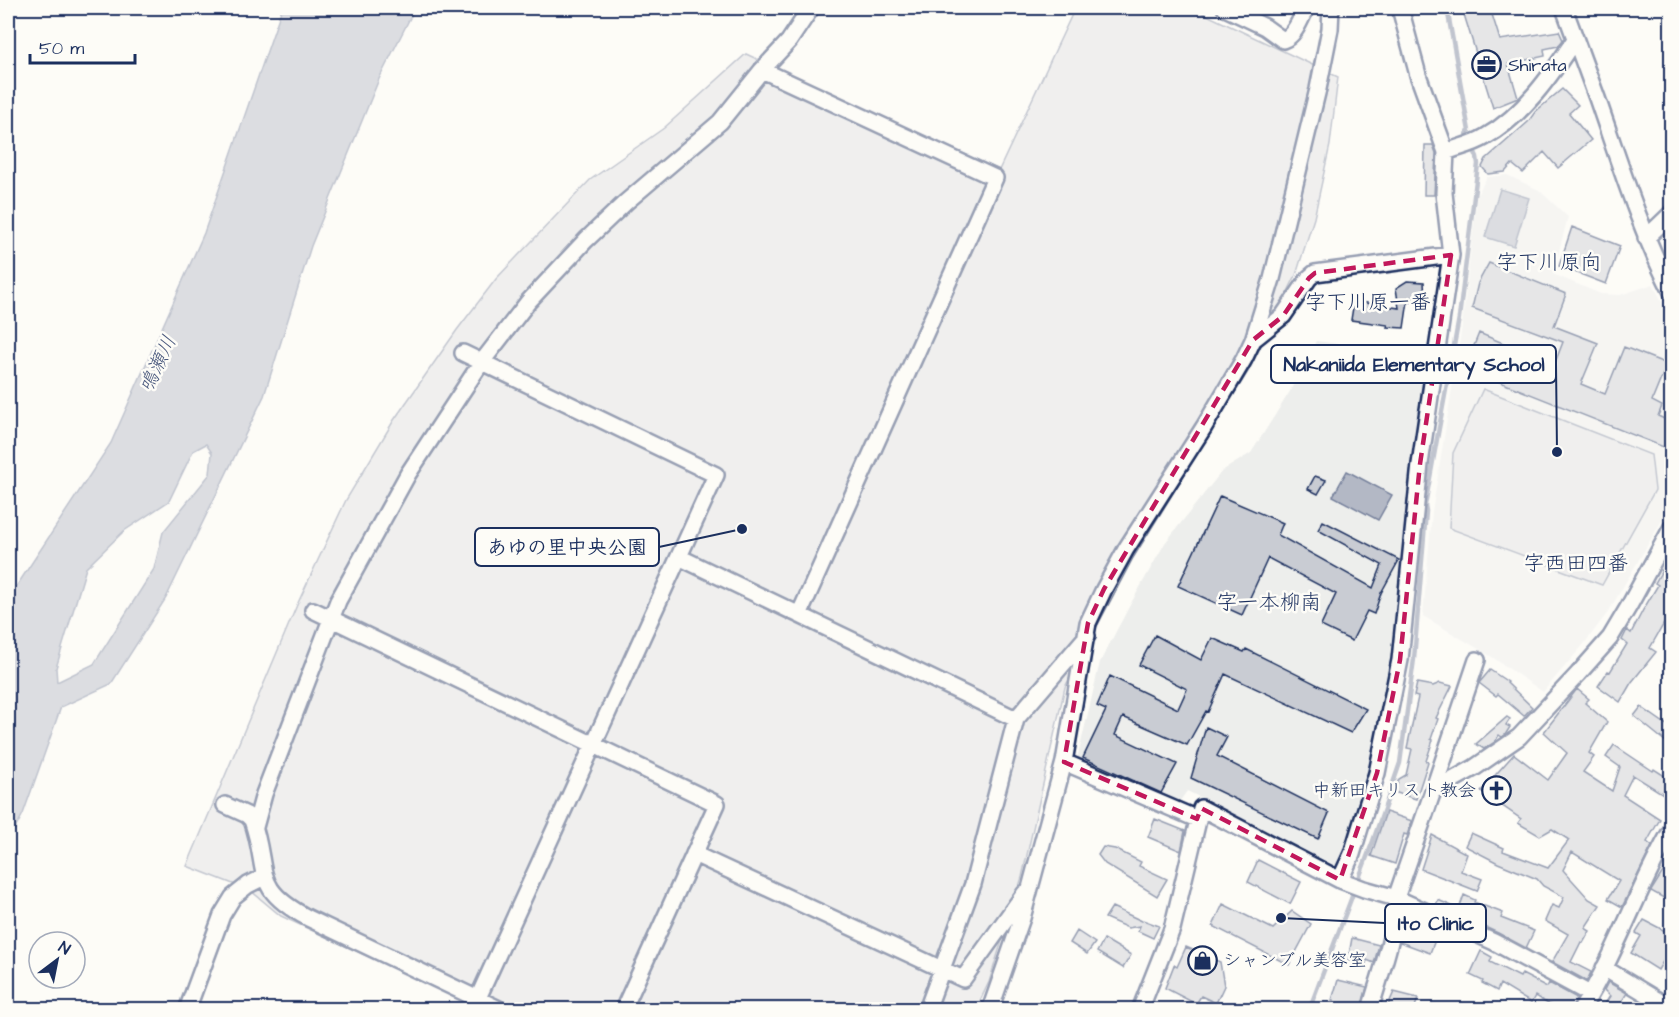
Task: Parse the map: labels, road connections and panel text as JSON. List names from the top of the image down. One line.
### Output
{"districts":["字下川原向","字下川原一番","字西田四番","字一本柳南"],"water":["鳴瀬川"],"places":{"office":["Shirata"],"other":["Nakaniida Elementary School","あゆの里中央公園","Ito Clinic"],"church":["中新田キリスト教会"],"shop":["シャンブル美容室"]},"scale_bar":"50 m","north":"top right"}
